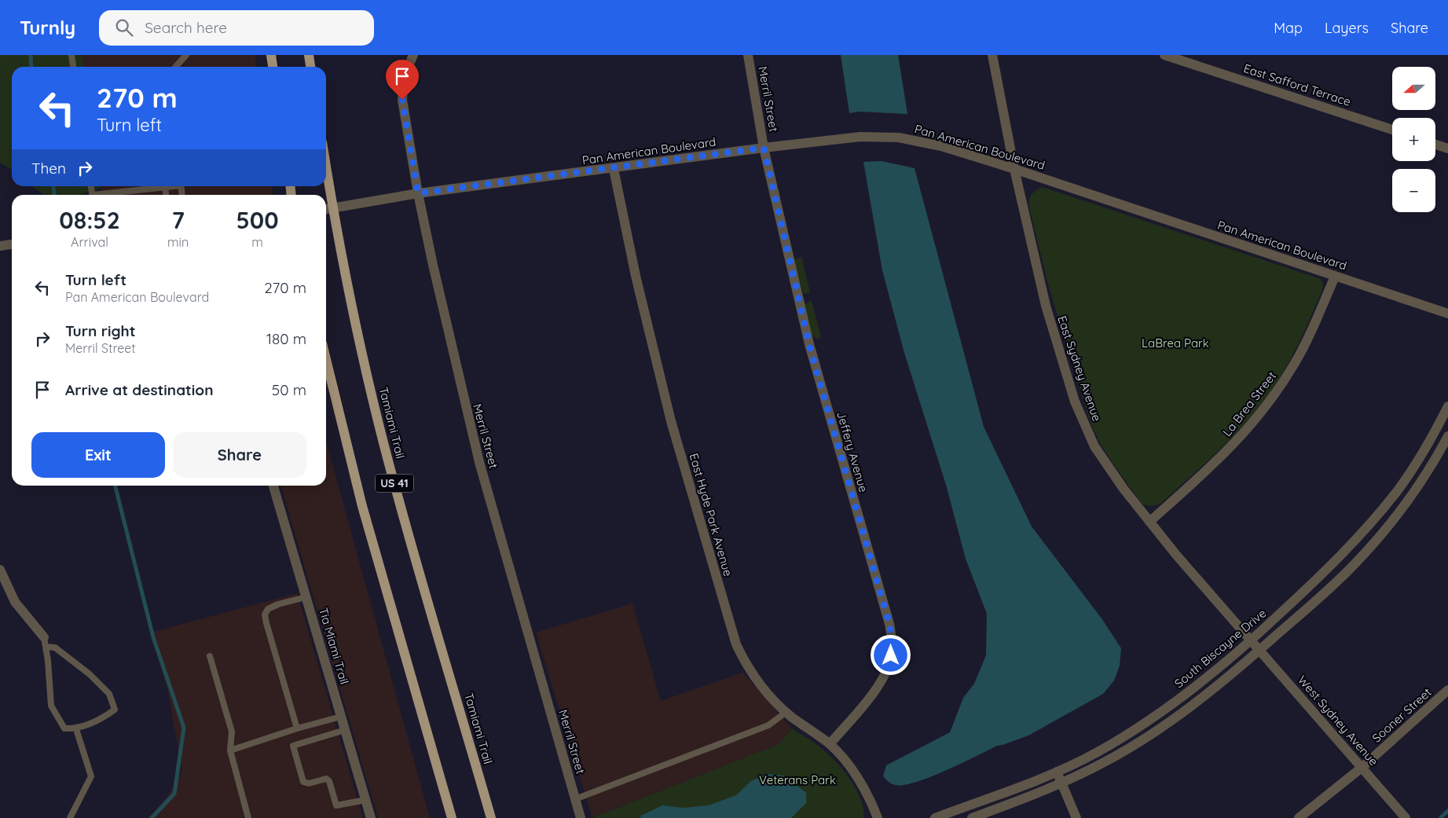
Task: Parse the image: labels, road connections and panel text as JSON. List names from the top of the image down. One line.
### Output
{"streets":{"main road":["Tamiami Trail","US 41"],"street":["East Safford Terrace","Merril Street","Pan American Boulevard","East Sydney Avenue","La Brea Street","Jeffery Avenue","East Hyde Park Avenue","Tia Miami Trail","South Biscayne Drive","Sooner Street","West Sydney Avenue"]},"crossings":[["Merril Street","Pan American Boulevard"],["Merril Street","Jeffery Avenue"],["Pan American Boulevard","East Sydney Avenue"],["Pan American Boulevard","La Brea Street"],["Pan American Boulevard","Tamiami Trail"],["Pan American Boulevard","Jeffery Avenue"],["Pan American Boulevard","East Hyde Park Avenue"],["East Sydney Avenue","La Brea Street"],["East Sydney Avenue","South Biscayne Drive"],["East Sydney Avenue","West Sydney Avenue"],["Jeffery Avenue","East Hyde Park Avenue"],["South Biscayne Drive","West Sydney Avenue"],["Sooner Street","West Sydney Avenue"]],"parks":["LaBrea Park","Veterans Park"],"north":"left","page":{"header":"Turnly","search":"Search here","nav":["Map","Layers","Share"],"map_buttons":["+","−"],"turn":["270 m","Turn left"],"then":"Then","eta":["08:52","Arrival","7","min","500","m"],"list":[{"name":"Turn left","note":"Pan American Boulevard","value":"270 m"},{"name":"Turn right","note":"Merril Street","value":"180 m"},{"name":"Arrive at destination","value":"50 m"}],"buttons":["Exit","Share"]}}
